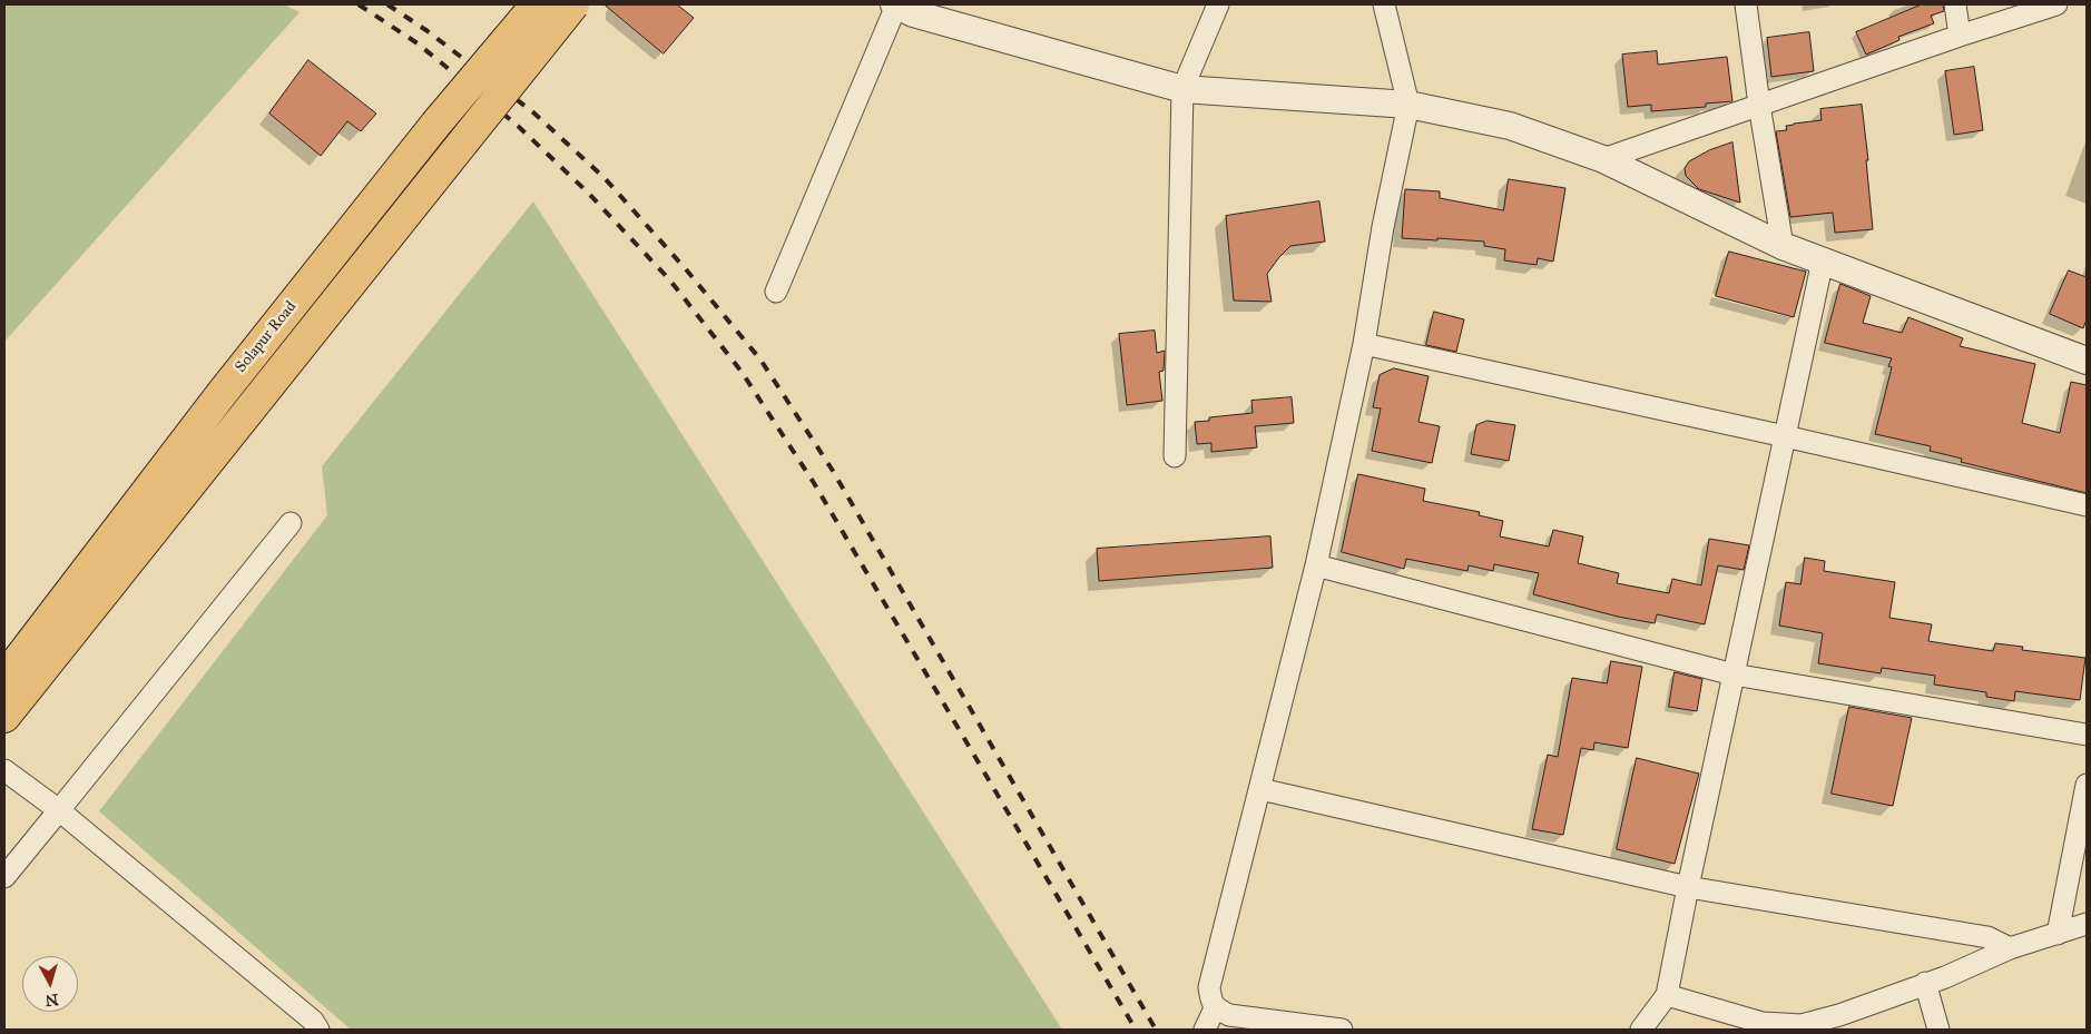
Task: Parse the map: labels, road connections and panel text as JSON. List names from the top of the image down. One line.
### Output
{"streets":{"main road":["Solapur Road"]},"north":"bottom"}
